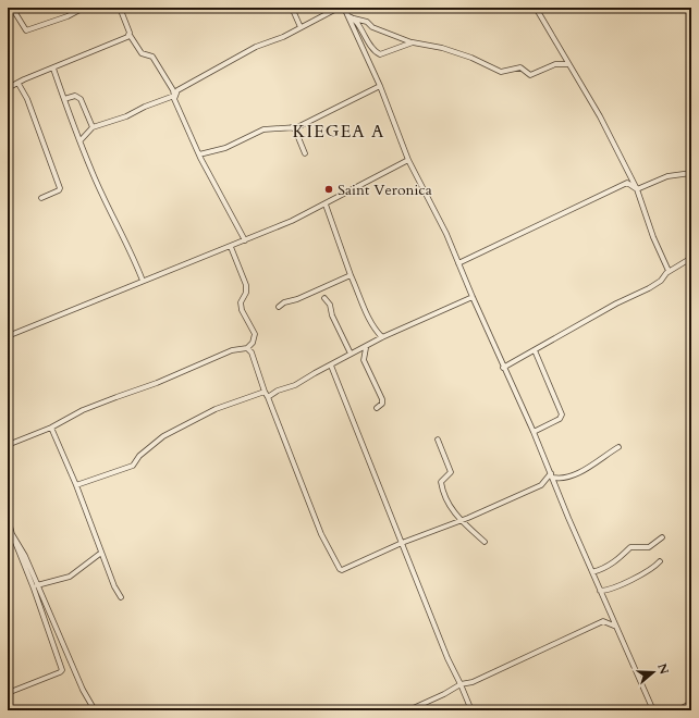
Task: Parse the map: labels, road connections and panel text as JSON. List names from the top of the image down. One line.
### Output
{"districts":["KIEGEA A"],"places":["Saint Veronica"],"north":"right"}
